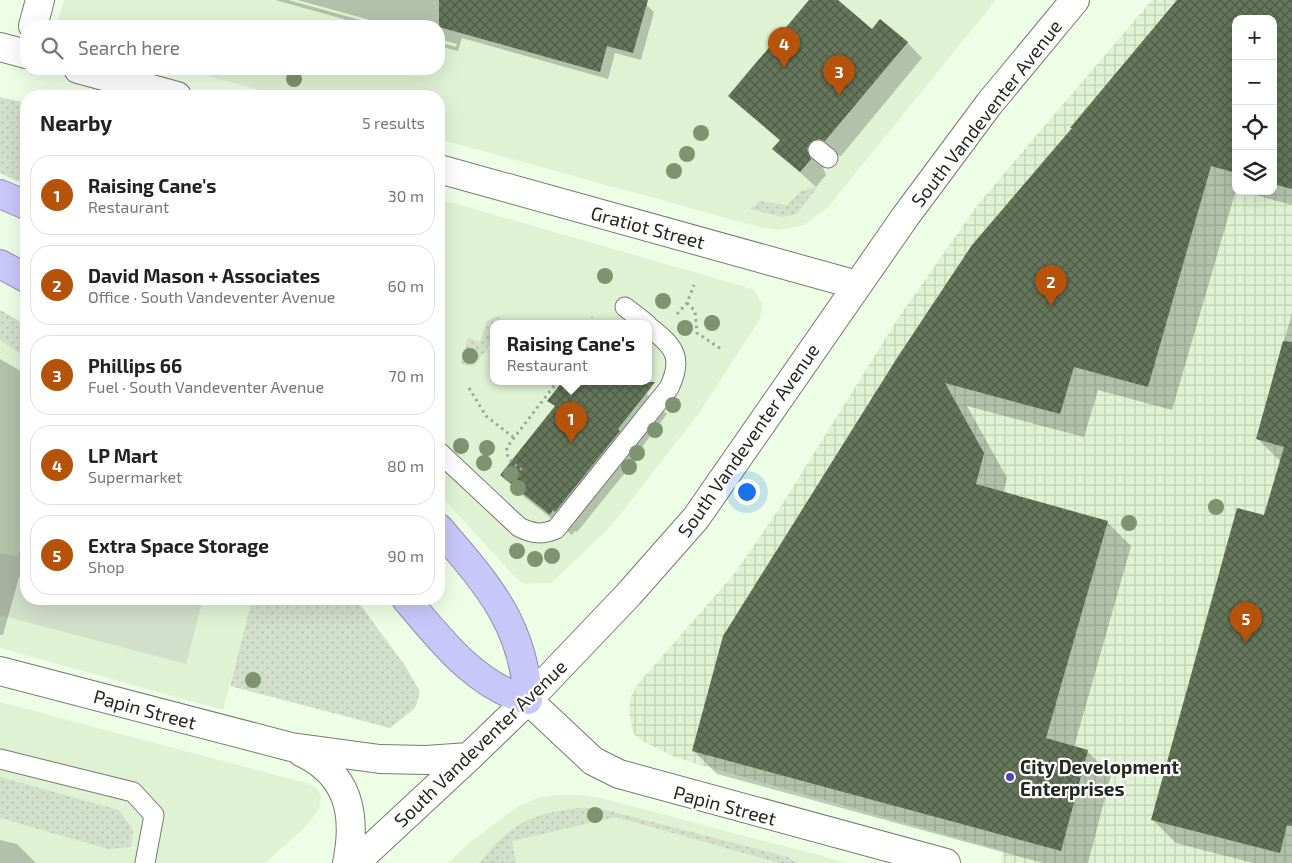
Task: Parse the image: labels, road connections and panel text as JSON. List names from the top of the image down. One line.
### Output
{"streets":{"street":["South Vandeventer Avenue","Gratiot Street","Papin Street"]},"crossings":[["South Vandeventer Avenue","Gratiot Street"],["South Vandeventer Avenue","Papin Street"]],"places":["City Development Enterprises"],"page":{"map_buttons":["+","−"],"search":"Search here","pins":["4","3","2","1","5"],"heading":["Nearby","5 results"],"list":[{"mark":"1","name":"Raising Cane's","note":"Restaurant","value":"30 m"},{"mark":"2","name":"David Mason + Associates","note":"Office · South Vandeventer Avenue","value":"60 m"},{"mark":"3","name":"Phillips 66","note":"Fuel · South Vandeventer Avenue","value":"70 m"},{"mark":"4","name":"LP Mart","note":"Supermarket","value":"80 m"},{"mark":"5","name":"Extra Space Storage","note":"Shop","value":"90 m"}],"popup":["Raising Cane's","Restaurant"]}}
